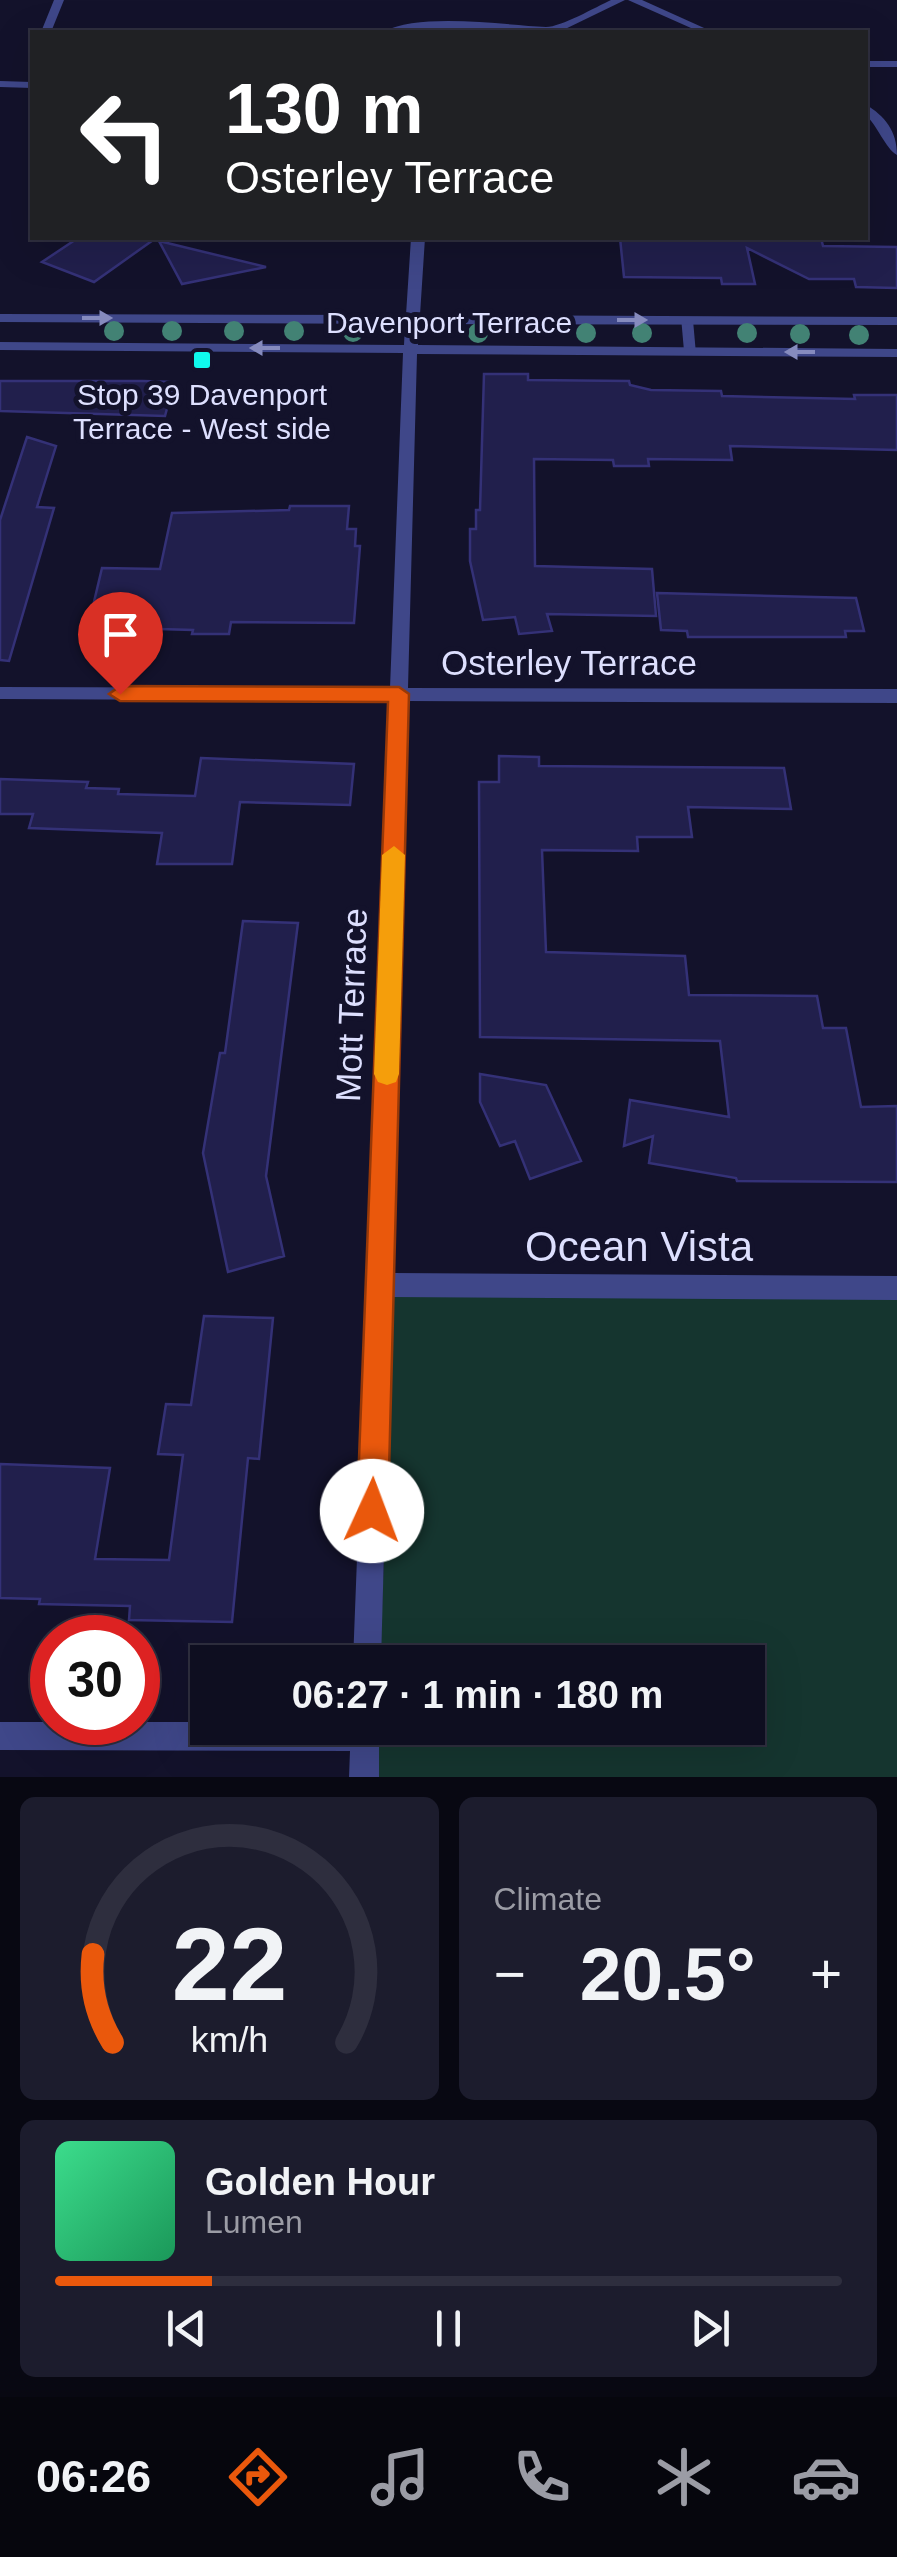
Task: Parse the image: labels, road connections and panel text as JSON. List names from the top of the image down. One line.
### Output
{"streets":{"street":["Davenport Terrace","Osterley Terrace","Mott Terrace","Ocean Vista"]},"crossings":[["Davenport Terrace","Mott Terrace"],["Osterley Terrace","Mott Terrace"],["Mott Terrace","Ocean Vista"]],"places":{"transit":["Stop 39 Davenport Terrace - West side"]},"page":{"turn":["130 m","Osterley Terrace"],"limit":"30","trip":"06:27 · 1 min · 180 m","tile":"Climate","heat":["−","20.5°","+"],"song":["Golden Hour","Lumen"],"tabs":"06:26","gauge":["22","km/h"]}}
